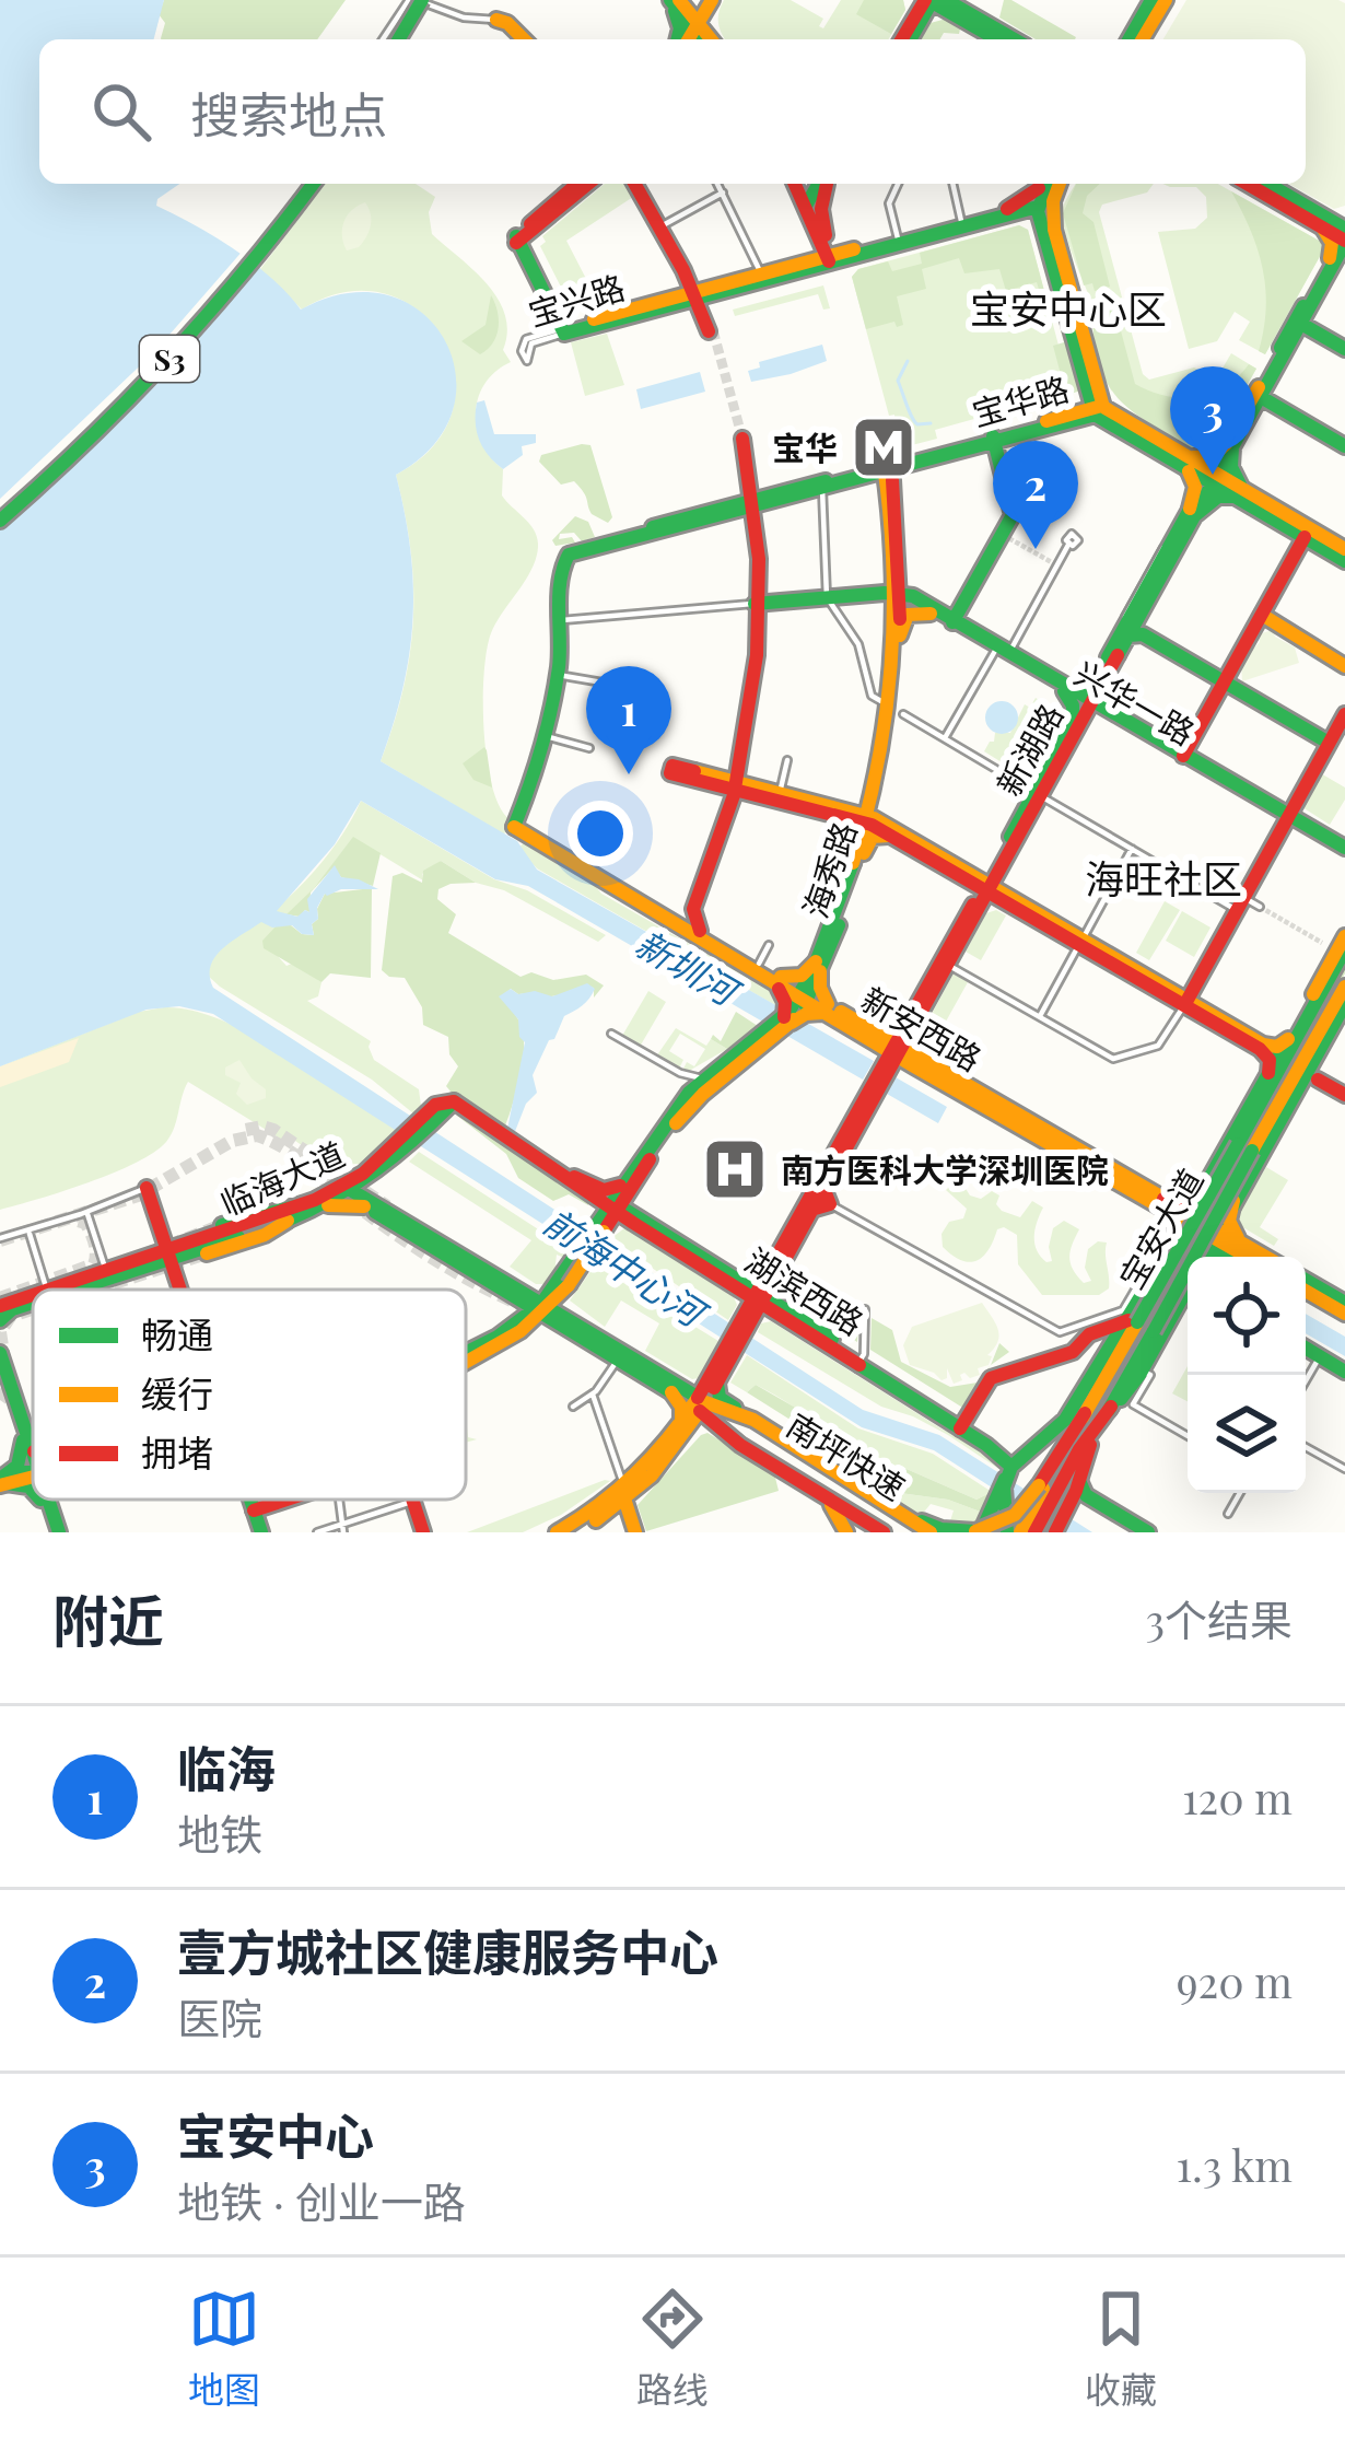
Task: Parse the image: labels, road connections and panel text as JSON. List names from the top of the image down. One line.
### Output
{"streets":{"main road":["宝兴路","S3","宝华路","兴华一路","新湖路","海秀路","新安西路","临海大道","宝安大道","湖滨西路","南坪快速"]},"crossings":[["宝华路","海秀路"],["兴华一路","新湖路"],["兴华一路","海秀路"],["新湖路","海秀路"],["新湖路","新安西路"],["新湖路","湖滨西路"],["海秀路","新安西路"],["海秀路","湖滨西路"],["临海大道","湖滨西路"]],"districts":["宝安中心区","海旺社区"],"water":["新圳河","前海中心河"],"places":{"metro station":["宝华"],"hospital":["南方医科大学深圳医院"]},"legend":["畅通","缓行","拥堵"],"page":{"search":"搜索地点","pins":["3","2","1"],"heading":["附近","3个结果"],"list":[{"mark":"1","name":"临海","note":"地铁","value":"120 m"},{"mark":"2","name":"壹方城社区健康服务中心","note":"医院","value":"920 m"},{"mark":"3","name":"宝安中心","note":"地铁 · 创业一路","value":"1.3 km"}],"nav":["地图","路线","收藏"]}}
